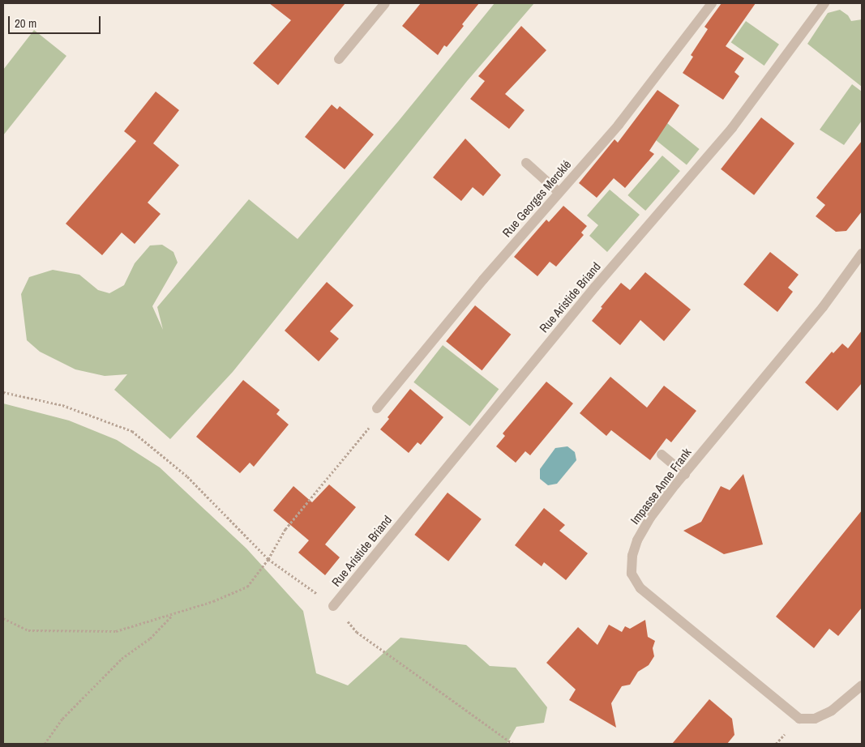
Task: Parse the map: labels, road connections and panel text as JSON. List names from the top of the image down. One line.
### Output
{"streets":{"street":["Rue Georges Mercklé","Rue Aristide Briand","Impasse Anne Frank"]},"scale_bar":"20 m"}
